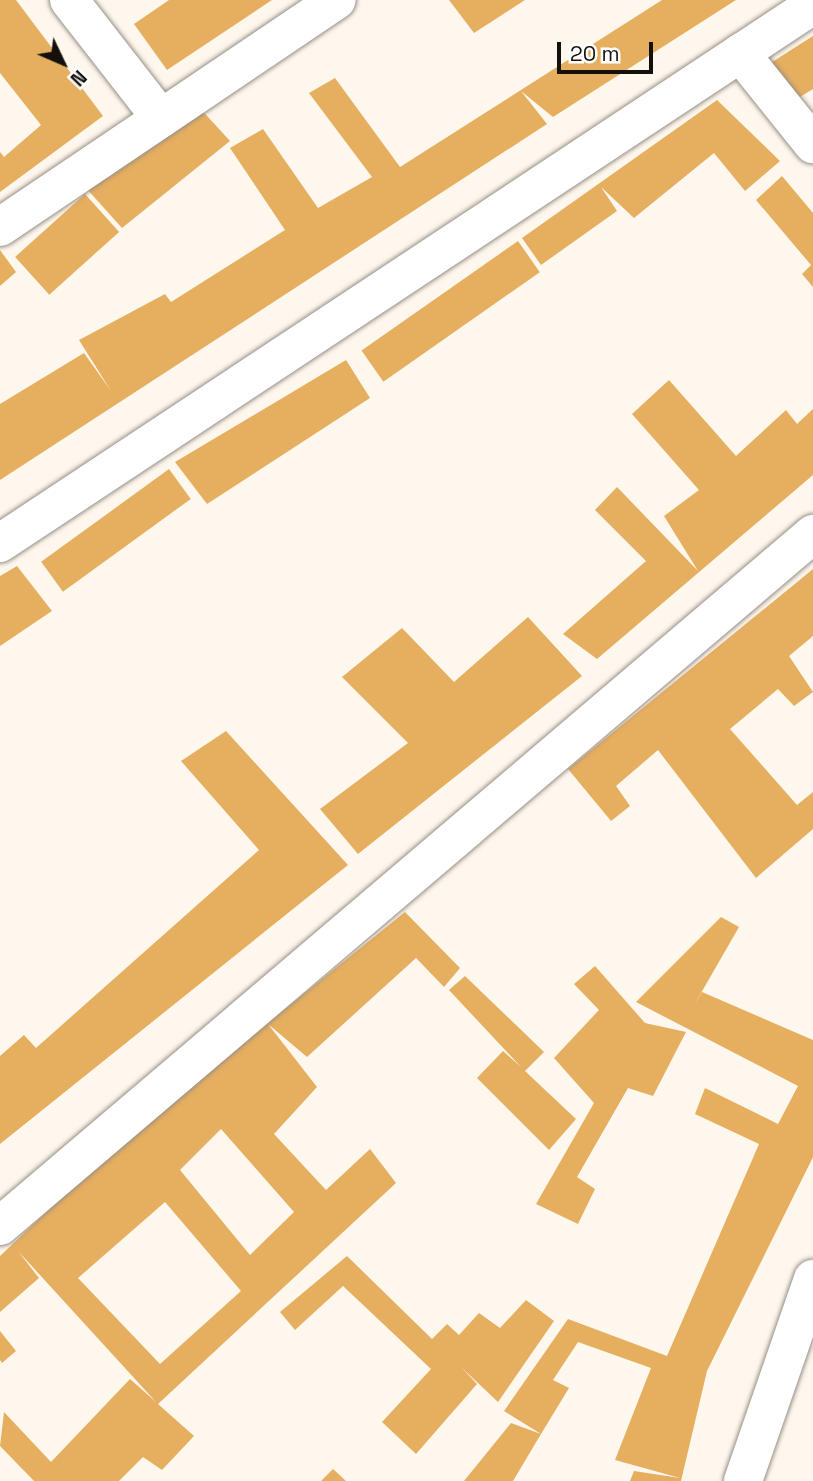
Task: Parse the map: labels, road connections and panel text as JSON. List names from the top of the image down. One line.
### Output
{"scale_bar":"20 m","north":"bottom right"}
